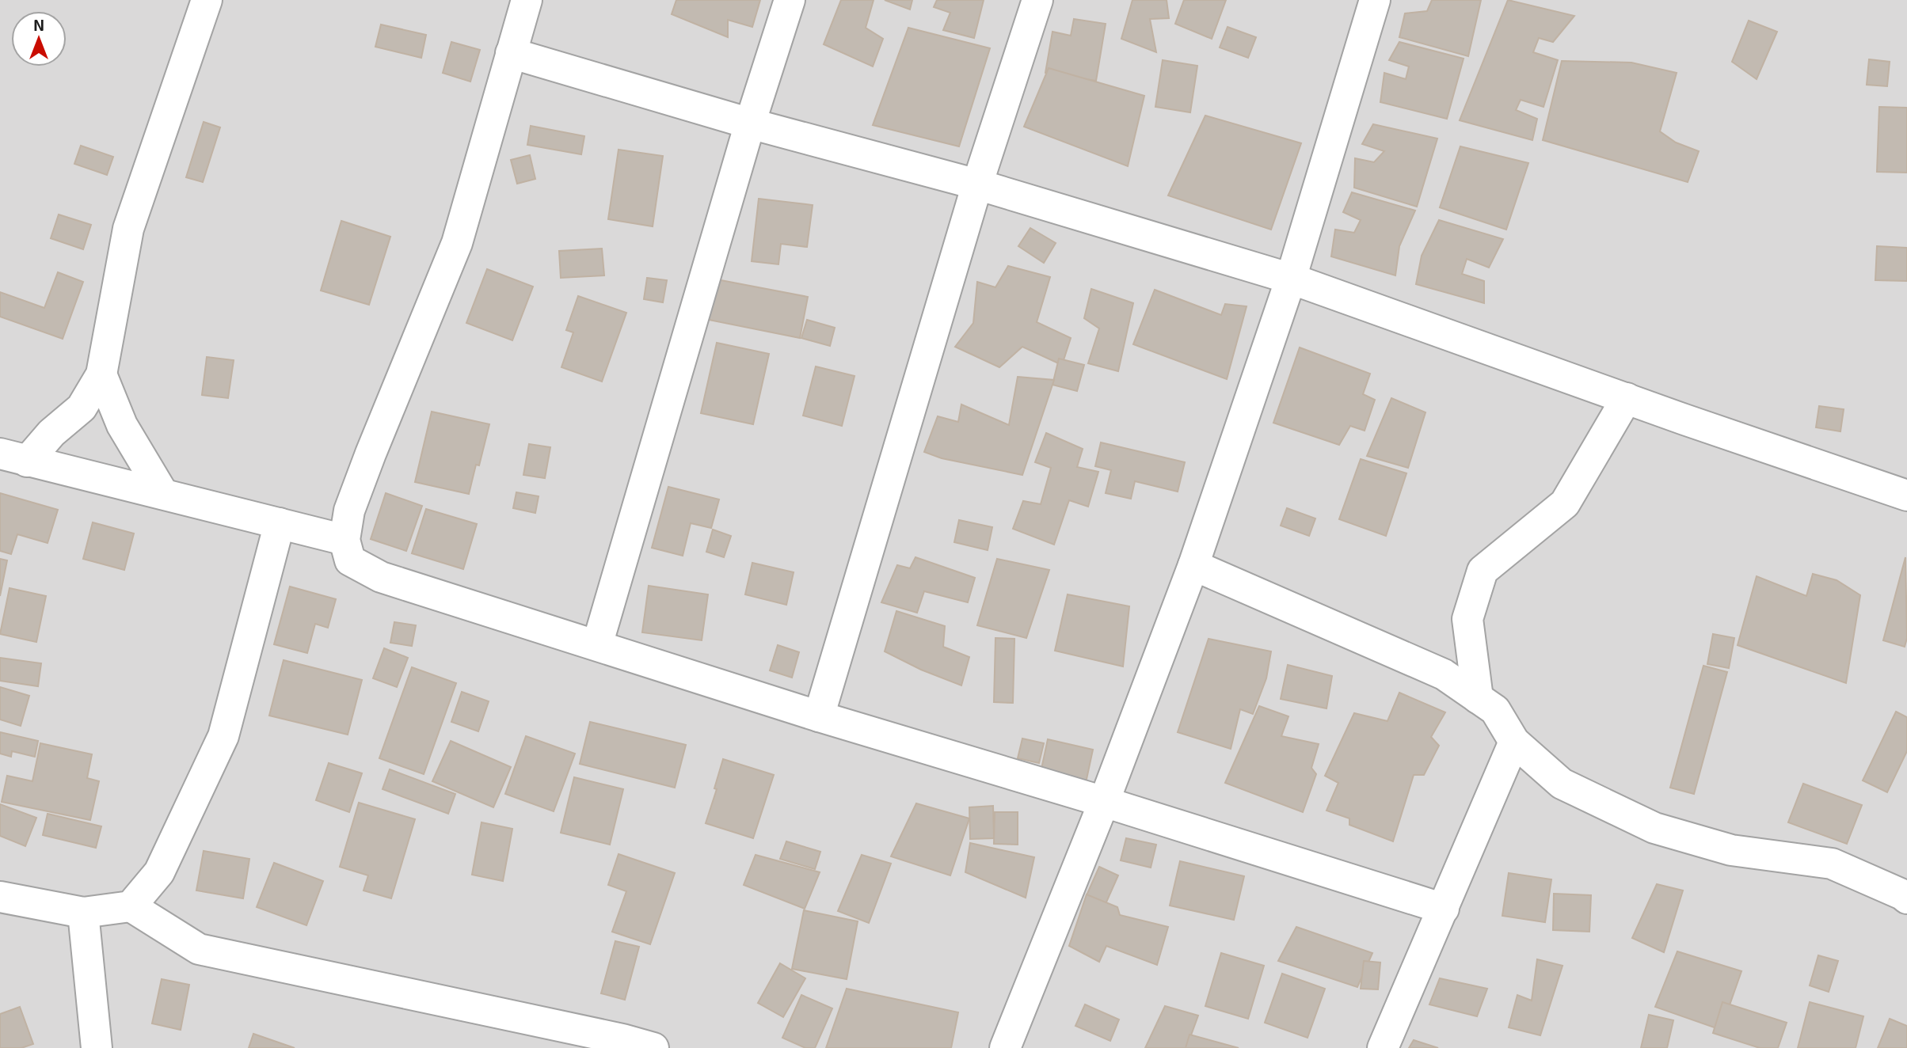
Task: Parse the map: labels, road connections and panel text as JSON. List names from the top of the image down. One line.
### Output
{"north":"top"}
